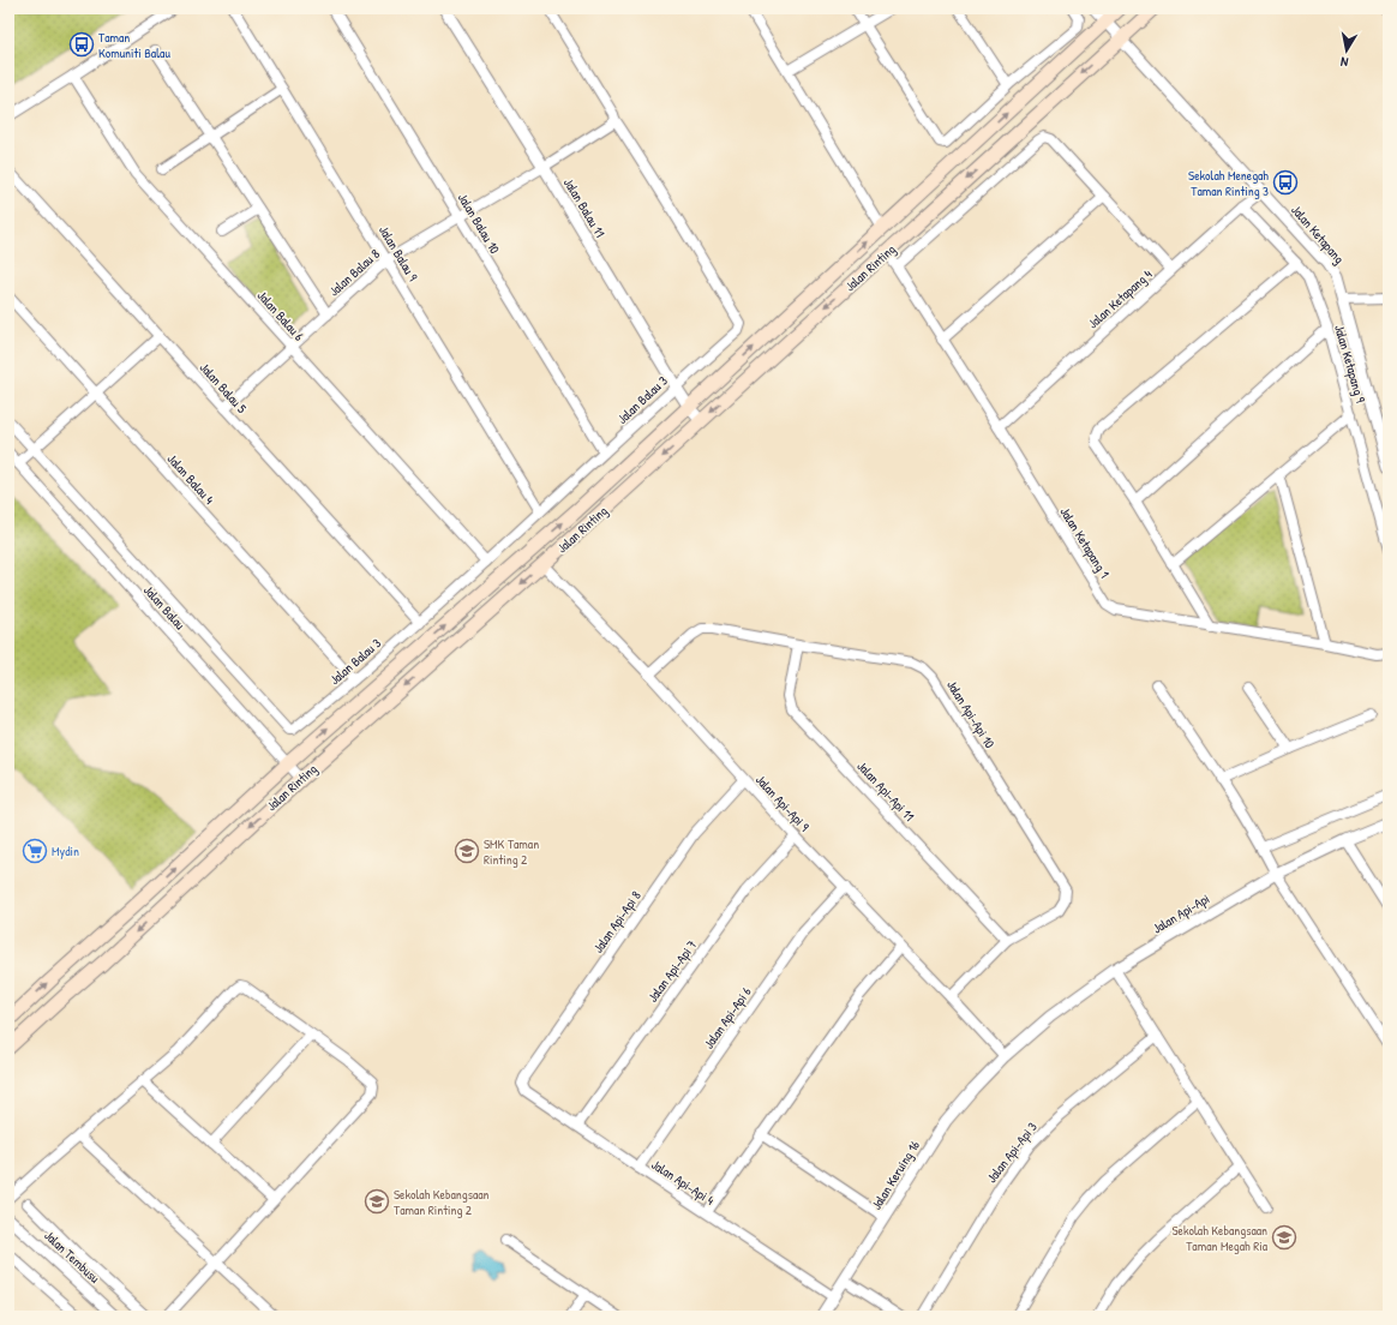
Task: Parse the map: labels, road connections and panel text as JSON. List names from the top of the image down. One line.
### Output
{"streets":{"main road":["Jalan Rinting"],"street":["Jalan Balau 11","Jalan Balau 10","Jalan Ketapang","Jalan Balau 9","Jalan Balau 8","Jalan Ketapang 4","Jalan Balau 6","Jalan Ketapang 9","Jalan Balau 5","Jalan Balau 3","Jalan Balau 4","Jalan Ketapang 1","Jalan Balau","Jalan Api-Api 10","Jalan Api-Api 11","Jalan Api-Api 9","Jalan Api-Api","Jalan Api-Api 8","Jalan Api-Api 7","Jalan Api-Api 6","Jalan Api-Api 3","Jalan Keruing 16","Jalan Api-Api 4","Jalan Tembusu"]},"crossings":[["Jalan Balau 11","Jalan Rinting"],["Jalan Balau 11","Jalan Balau 8"],["Jalan Balau 11","Jalan Balau 3"],["Jalan Balau 10","Jalan Balau 8"],["Jalan Balau 10","Jalan Balau 3"],["Jalan Ketapang","Jalan Rinting"],["Jalan Ketapang","Jalan Ketapang 4"],["Jalan Balau 9","Jalan Balau 8"],["Jalan Balau 9","Jalan Balau 3"],["Jalan Rinting","Jalan Ketapang 1"],["Jalan Rinting","Jalan Balau"],["Jalan Rinting","Jalan Api-Api 9"],["Jalan Balau 8","Jalan Balau 6"],["Jalan Balau 8","Jalan Balau 5"],["Jalan Balau 8","Jalan Balau 3"],["Jalan Ketapang 4","Jalan Ketapang 9"],["Jalan Ketapang 4","Jalan Ketapang 1"],["Jalan Balau 6","Jalan Balau 3"],["Jalan Balau 5","Jalan Balau 3"],["Jalan Balau 3","Jalan Balau 4"],["Jalan Api-Api 10","Jalan Api-Api 11"],["Jalan Api-Api 10","Jalan Api-Api 9"],["Jalan Api-Api 9","Jalan Api-Api"],["Jalan Api-Api 9","Jalan Api-Api 8"],["Jalan Api-Api 9","Jalan Api-Api 7"],["Jalan Api-Api 9","Jalan Api-Api 6"],["Jalan Api-Api 9","Jalan Keruing 16"],["Jalan Api-Api","Jalan Keruing 16"],["Jalan Api-Api 8","Jalan Api-Api 4"],["Jalan Api-Api 7","Jalan Api-Api 4"],["Jalan Api-Api 6","Jalan Api-Api 4"],["Jalan Keruing 16","Jalan Api-Api 4"]],"places":{"bus stop":["Taman Komuniti Balau","Sekolah Menegah Taman Rinting 3"],"supermarket":["Mydin"],"school or university":["SMK Taman Rinting 2","Sekolah Kebangsaan Taman Rinting 2","Sekolah Kebangsaan Taman Megah Ria"]},"north":"bottom"}
